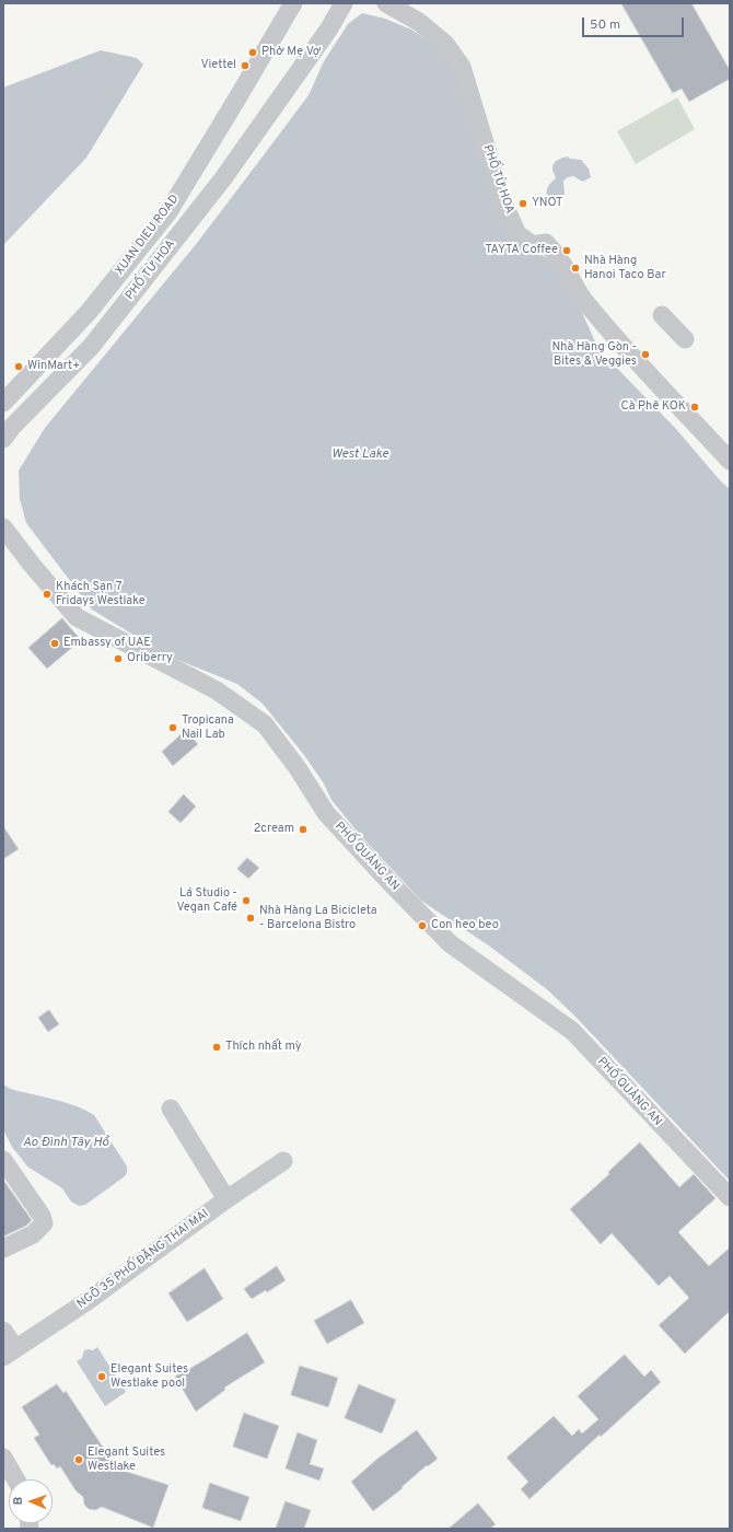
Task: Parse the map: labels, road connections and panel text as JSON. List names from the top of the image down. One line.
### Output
{"streets":{"street":["PHỐ TỪ HOA","XUAN DIEU ROAD","PHỐ QUẢNG AN","NGÕ 35 PHỐ ĐẶNG THAI MAI"]},"water":["West Lake","Ao Đình Tây Hồ"],"places":["Phở Mẹ Vợ","Viettel","YNOT","TAYTA Coffee","Nhà Hàng Hanoi Taco Bar","Nhà Hàng Gòn - Bites & Veggies","WinMart+","Cà Phê KOK","Khách Sạn 7 Fridays Westlake","Embassy of UAE","Oriberry","Tropicana Nail Lab","2cream","Lá Studio - Vegan Café","Nhà Hàng La Bicicleta - Barcelona Bistro","Con heo beo","Thích nhất mỳ","Elegant Suites Westlake pool","Elegant Suites Westlake"],"scale_bar":"50 m","north":"left"}
